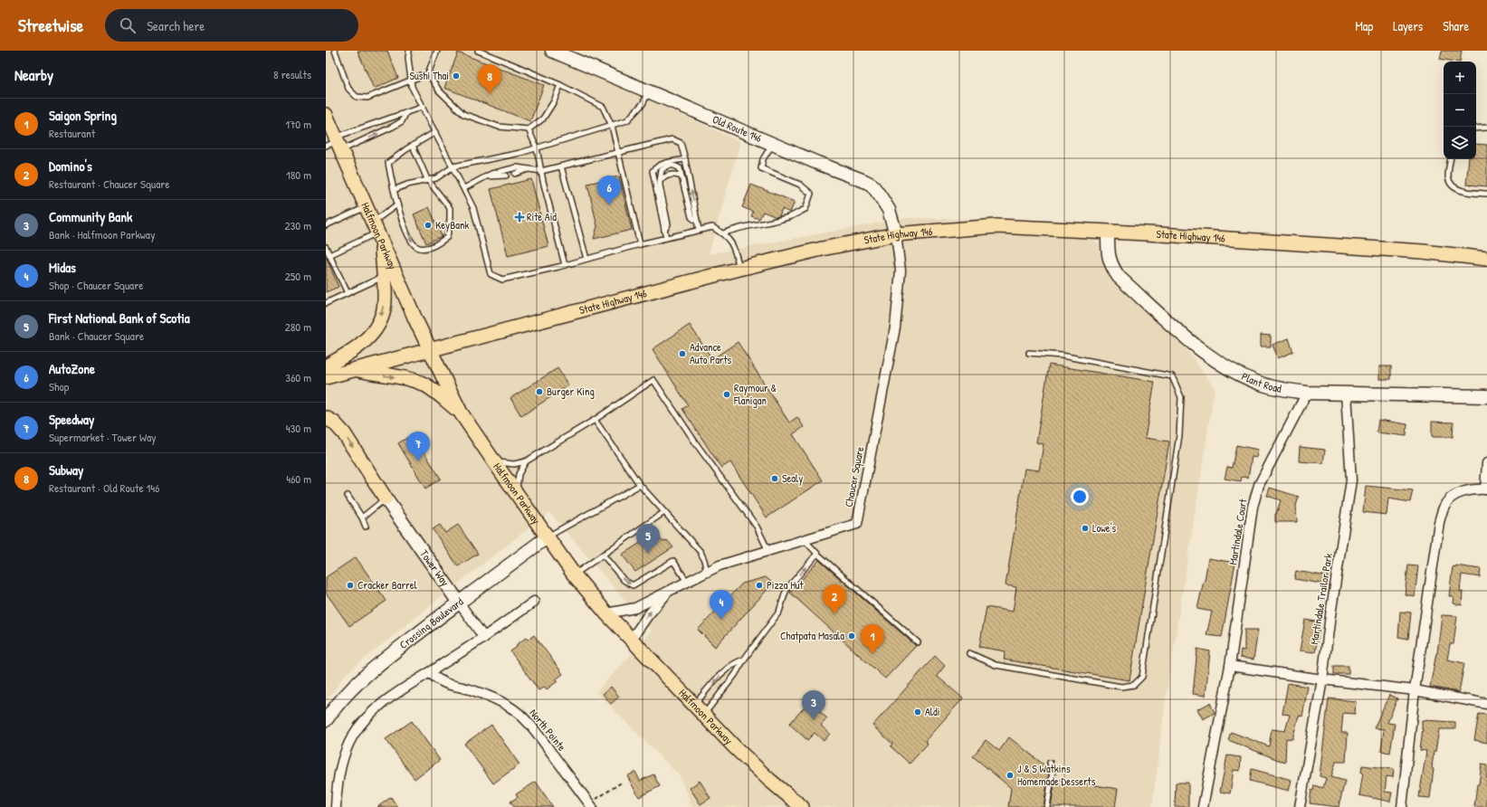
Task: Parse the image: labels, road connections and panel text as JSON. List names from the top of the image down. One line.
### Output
{"streets":{"main road":["Halfmoon Parkway","State Highway 146"],"street":["Old Route 146","Plant Road","Chaucer Square","Martindale Court","Tower Way","Martindale Trailor Park","Crossing Boulevard","North Pointe"]},"crossings":[["Old Route 146","State Highway 146"],["Old Route 146","Chaucer Square"],["Halfmoon Parkway","State Highway 146"],["Halfmoon Parkway","Chaucer Square"],["Halfmoon Parkway","Crossing Boulevard"],["State Highway 146","Plant Road"],["State Highway 146","Chaucer Square"],["Plant Road","Martindale Court"],["Plant Road","Martindale Trailor Park"],["Tower Way","Crossing Boulevard"]],"places":{"other":["Sushi Thai","KeyBank","Advance Auto Parts","Burger King","Raymour & Flanigan","Sealy","Lowe's","Cracker Barrel","Pizza Hut","Chatpata Masala","Aldi","J & S Watkins Homemade Desserts"],"health":["Rite Aid"]},"page":{"header":"Streetwise","search":"Search here","nav":["Map","Layers","Share"],"heading":["Nearby","8 results"],"map_buttons":["+","−"],"pins":["8","6","7","5","2","4","1","3"],"list":[{"mark":"1","name":"Saigon Spring","note":"Restaurant","value":"170 m"},{"mark":"2","name":"Domino's","note":"Restaurant · Chaucer Square","value":"180 m"},{"mark":"3","name":"Community Bank","note":"Bank · Halfmoon Parkway","value":"230 m"},{"mark":"4","name":"Midas","note":"Shop · Chaucer Square","value":"250 m"},{"mark":"5","name":"First National Bank of Scotia","note":"Bank · Chaucer Square","value":"280 m"},{"mark":"6","name":"AutoZone","note":"Shop","value":"360 m"},{"mark":"7","name":"Speedway","note":"Supermarket · Tower Way","value":"430 m"},{"mark":"8","name":"Subway","note":"Restaurant · Old Route 146","value":"460 m"}]}}
